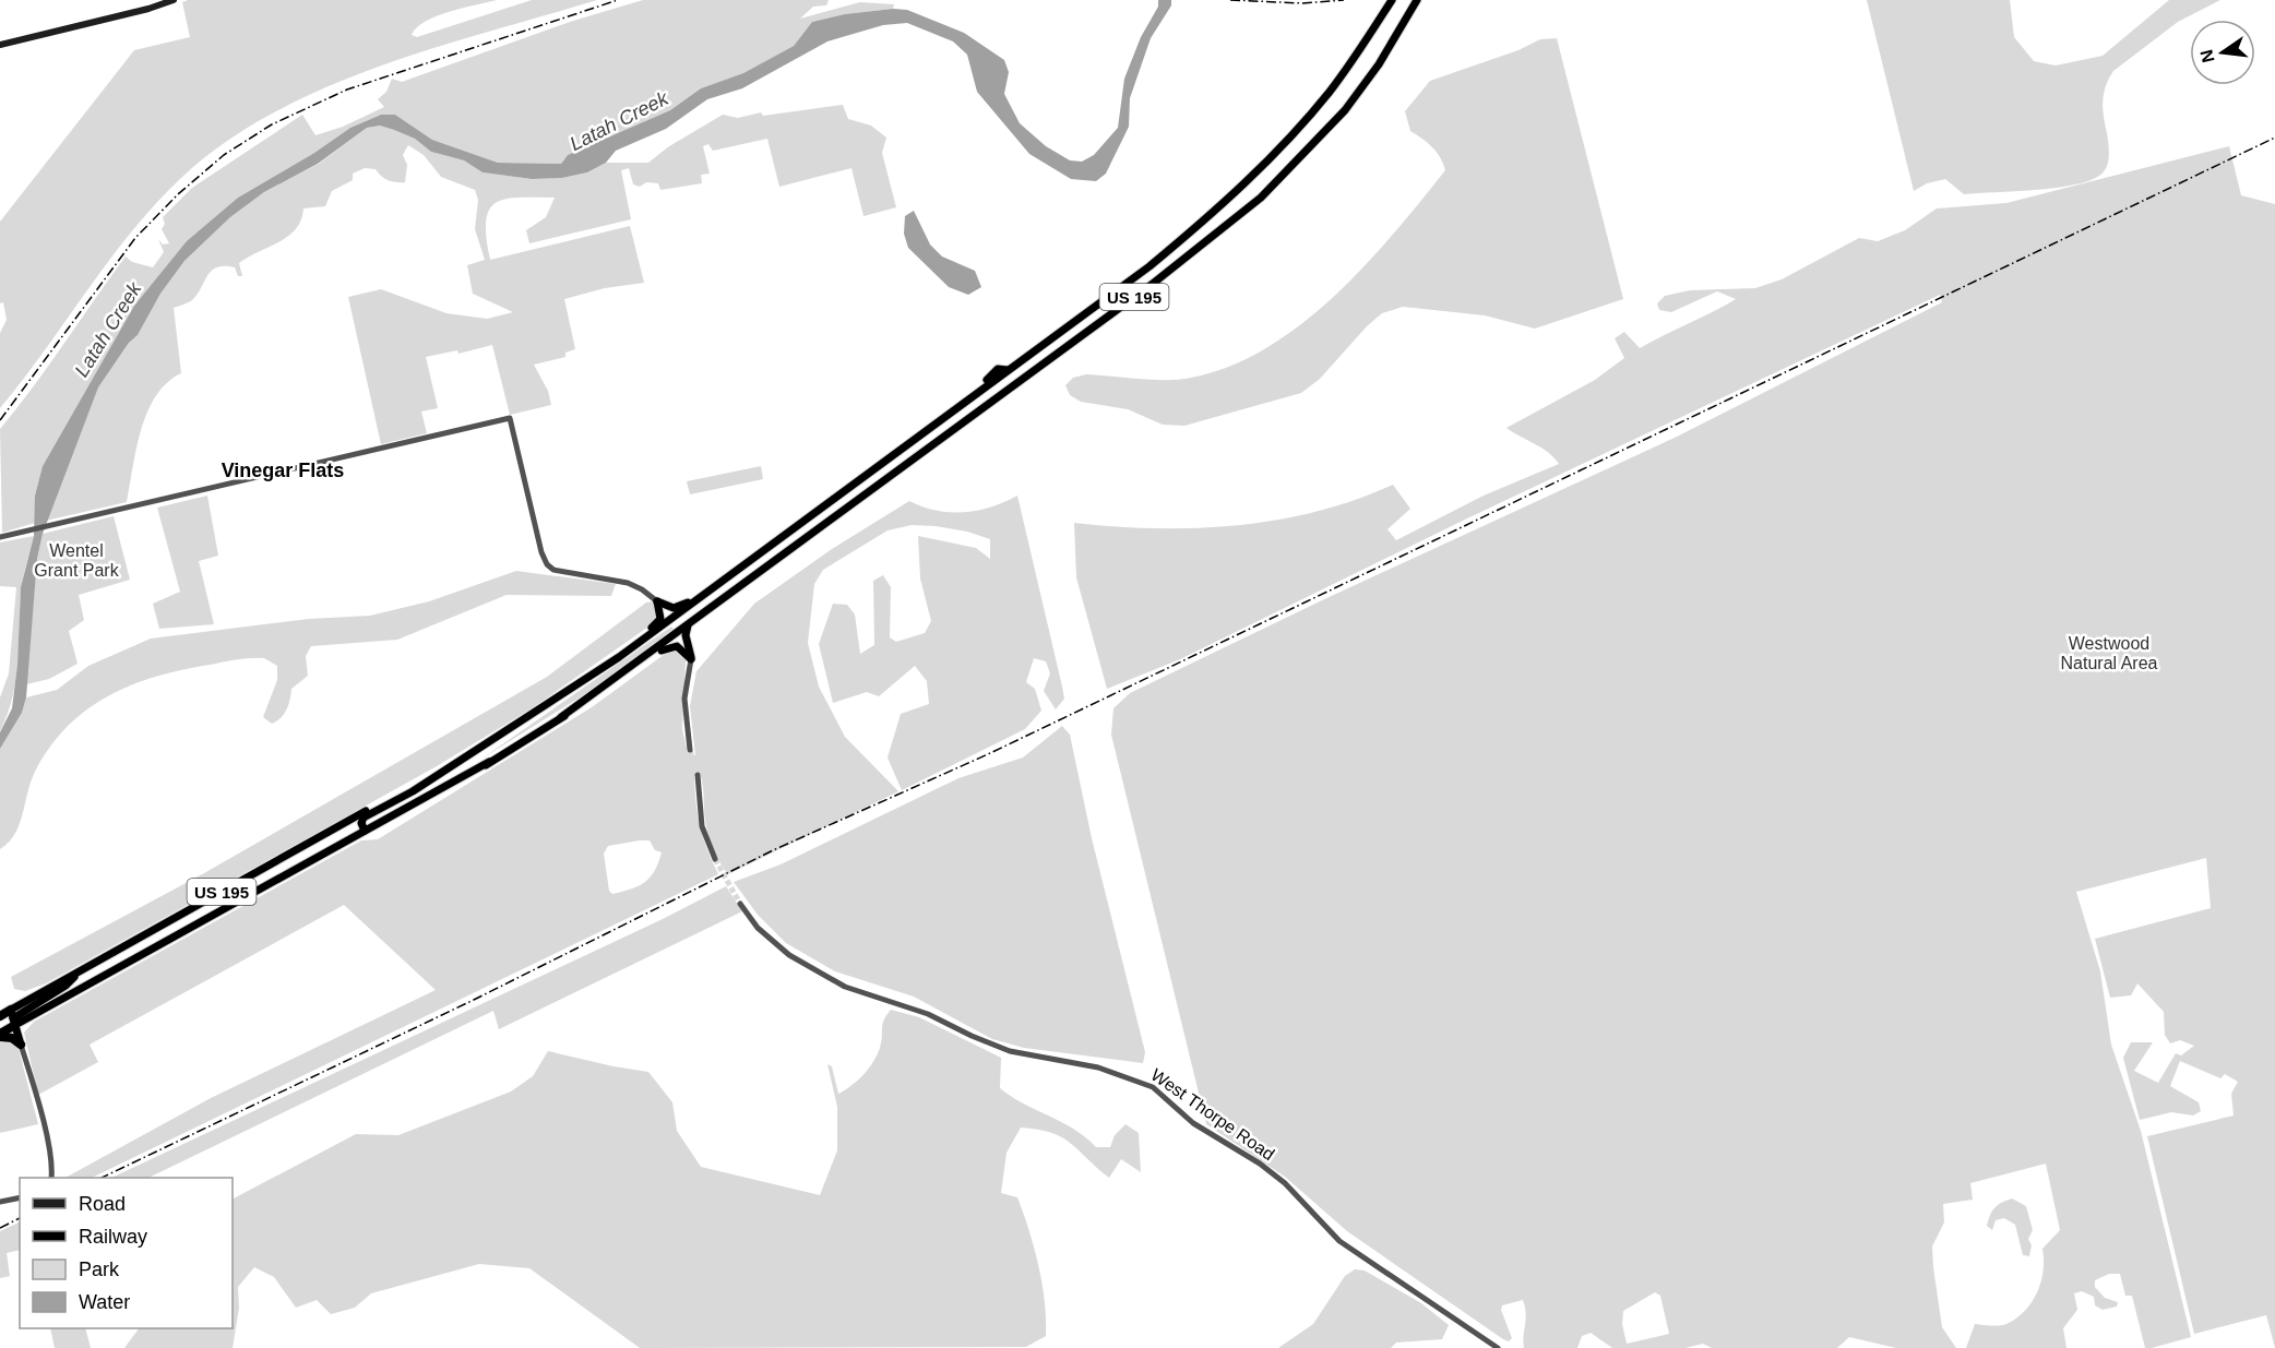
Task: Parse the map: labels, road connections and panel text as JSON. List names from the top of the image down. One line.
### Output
{"streets":{"highway":["US 195"],"street":["West Thorpe Road"]},"districts":["Vinegar Flats"],"water":["Latah Creek"],"parks":["Wentel Grant Park","Westwood Natural Area"],"legend":["Road","Railway","Park","Water"],"north":"left"}
